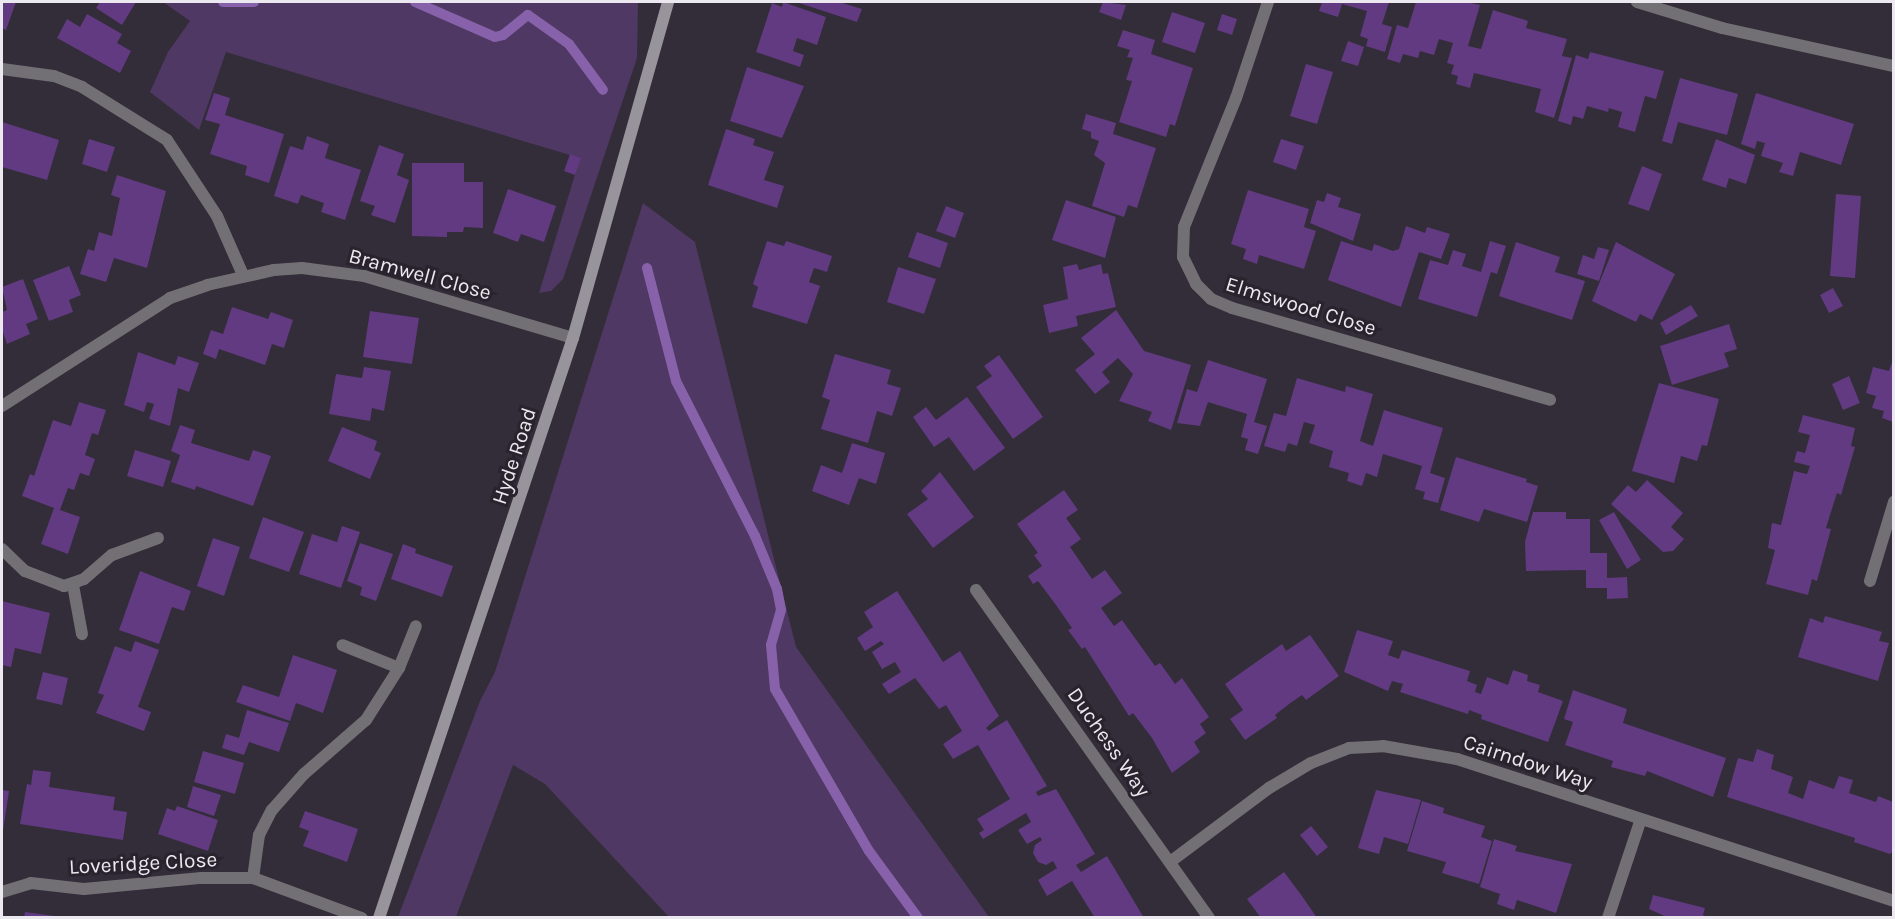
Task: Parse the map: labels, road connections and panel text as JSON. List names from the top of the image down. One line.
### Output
{"streets":{"main road":["Hyde Road"],"street":["Bramwell Close","Elmswood Close","Duchess Way","Cairndow Way","Loveridge Close"]},"crossings":[["Bramwell Close","Hyde Road"],["Duchess Way","Cairndow Way"]]}
